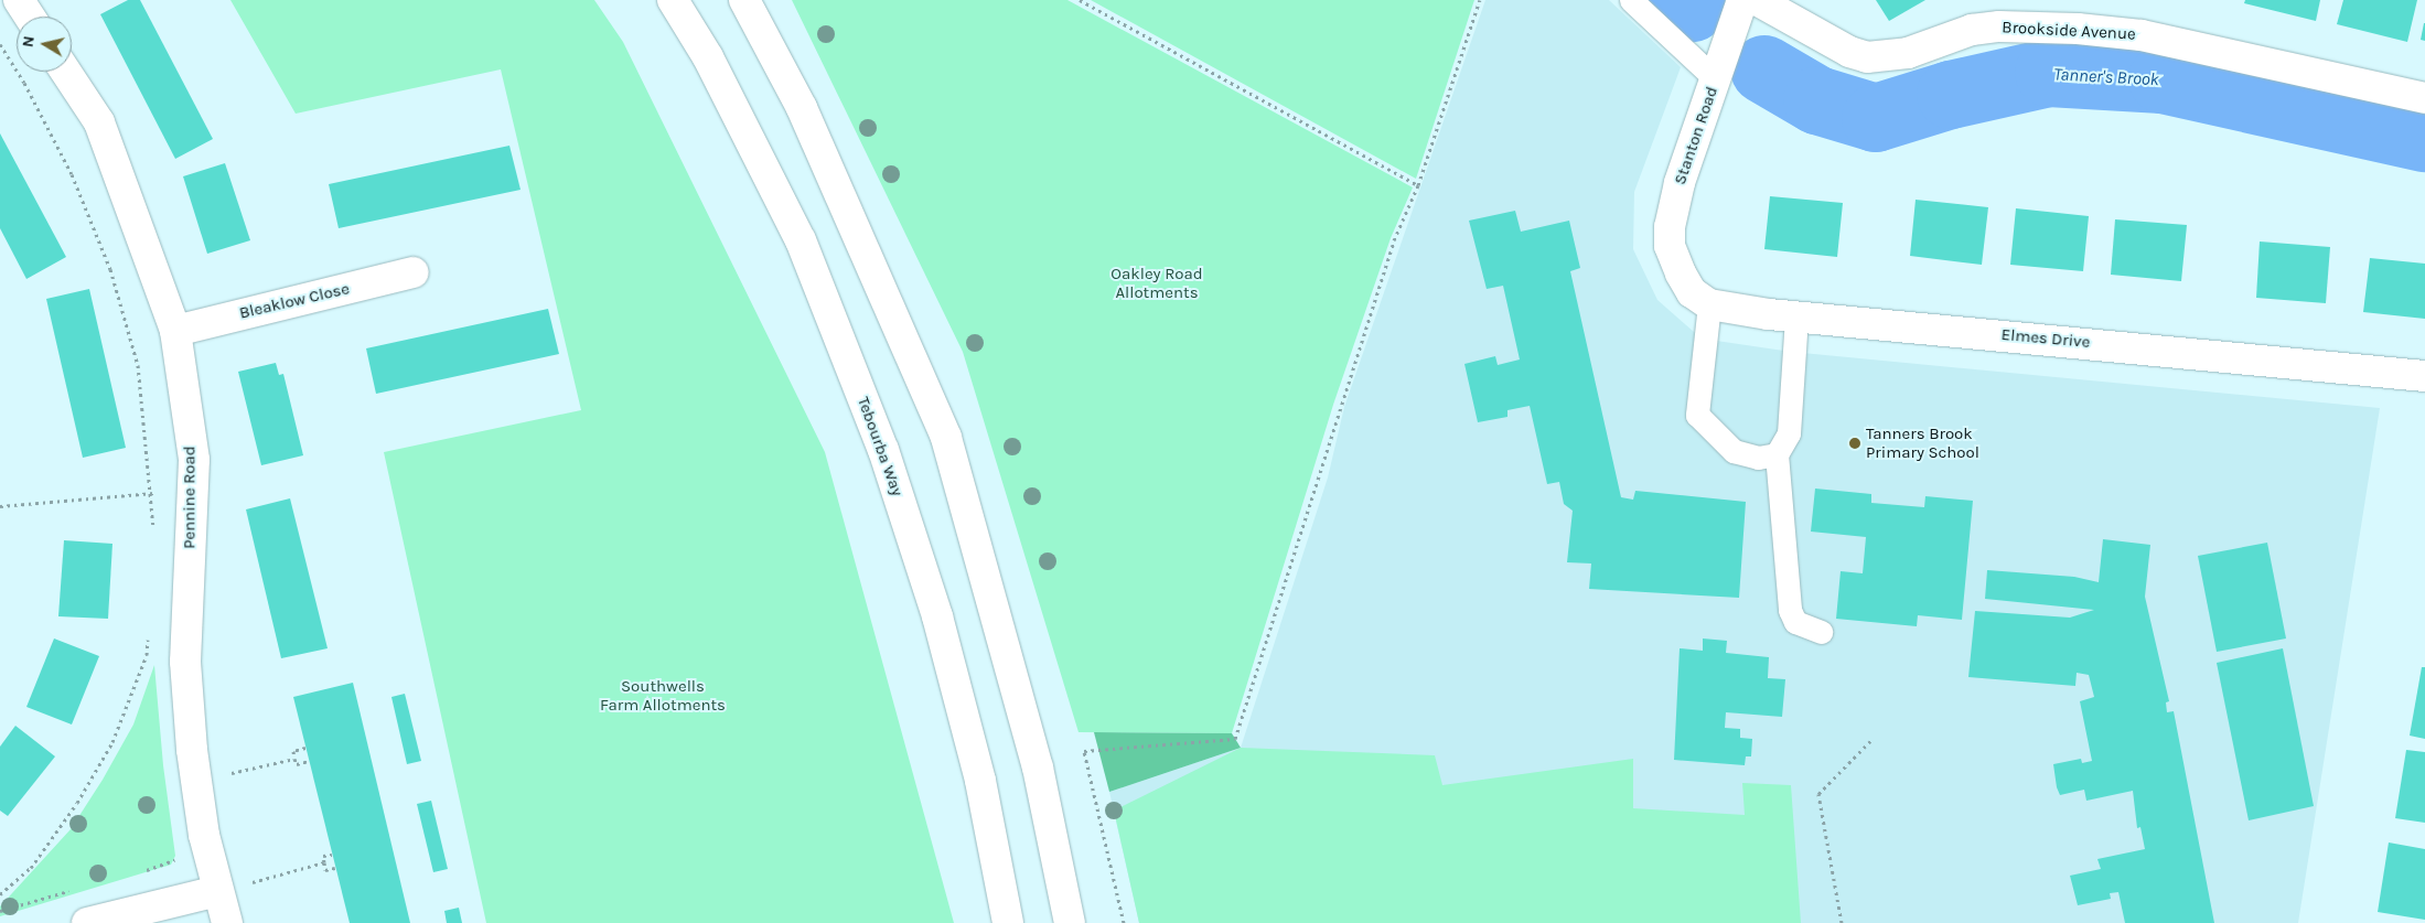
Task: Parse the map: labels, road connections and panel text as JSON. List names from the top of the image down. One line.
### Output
{"streets":{"street":["Brookside Avenue","Stanton Road","Bleaklow Close","Elmes Drive","Tebourba Way","Pennine Road"]},"crossings":[["Stanton Road","Elmes Drive"],["Bleaklow Close","Pennine Road"]],"water":["Tanner's Brook"],"parks":["Oakley Road Allotments","Southwells Farm Allotments"],"places":["Tanners Brook Primary School"],"north":"left"}
